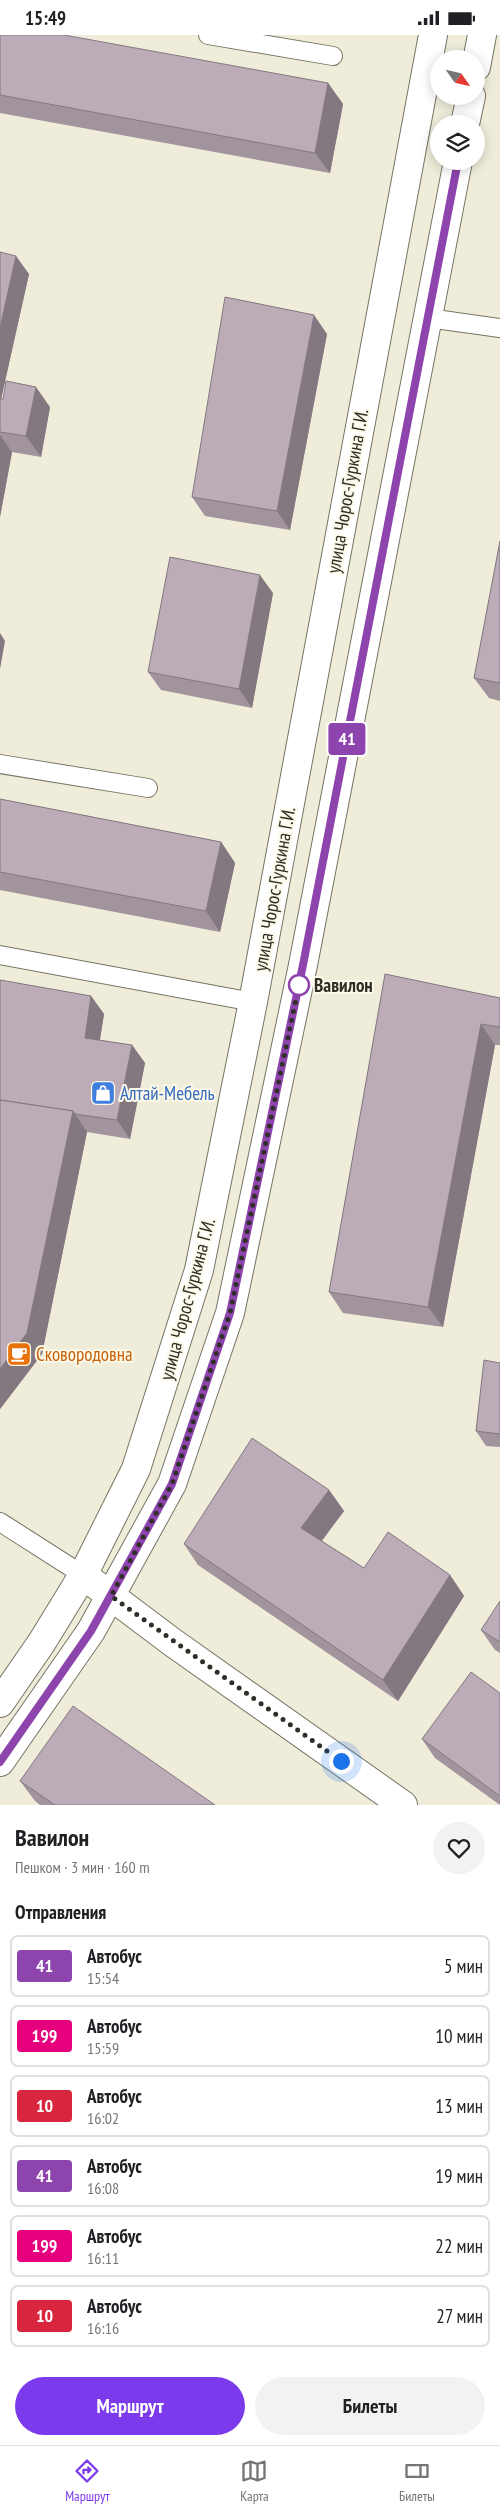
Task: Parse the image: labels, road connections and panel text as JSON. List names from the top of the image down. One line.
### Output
{"streets":{"main road":["улица Чорос-Гуркина Г.И."]},"places":{"other":["Вавилон"],"shop":["Алтай-Мебель"],"cafe":["Сковородовна"]},"lines":["bus line 41"],"north":"bottom right","page":{"status":"15:49","on_map":"41","heading":[["Вавилон","Пешком · 3 мин · 160 m"],"Отправления"],"list":[{"mark":"41","name":"Автобус","note":"15:54","value":"5 мин"},{"mark":"199","name":"Автобус","note":"15:59","value":"10 мин"},{"mark":"10","name":"Автобус","note":"16:02","value":"13 мин"},{"mark":"41","name":"Автобус","note":"16:08","value":"19 мин"},{"mark":"199","name":"Автобус","note":"16:11","value":"22 мин"},{"mark":"10","name":"Автобус","note":"16:16","value":"27 мин"}],"buttons":["Маршрут","Билеты"],"tabs":["Маршрут","Карта","Билеты"]}}
